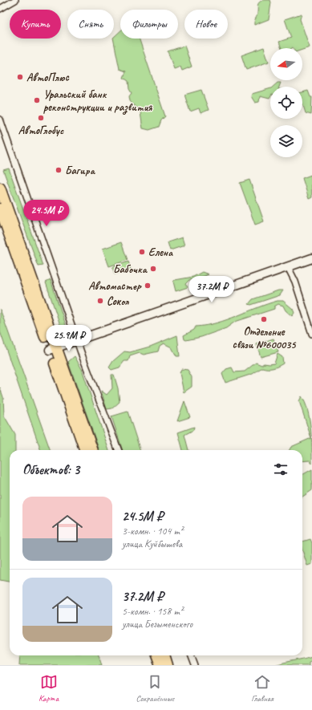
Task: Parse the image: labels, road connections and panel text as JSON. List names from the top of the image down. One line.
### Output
{"places":["АвтоПлюс","Уральский банк реконструкции и развития","АвтоГлобус","Багира","Елена","Бабочка","Автомастер","Сокол","Отделение связи №600035"],"north":"left","page":{"chip":["Купить","Снять","Фильтры","Новое"],"price":["24.5M ₽","37.2M ₽","25.9M ₽"],"heading":"Объектов: 3","list":[{"name":"24.5M ₽","note":"3-комн. · 104 m² · улица Куйбышева"},{"name":"37.2M ₽","note":"5-комн. · 158 m² · улица Безыменского"}],"tabs":["Карта","Сохранённые","Главная"]}}
